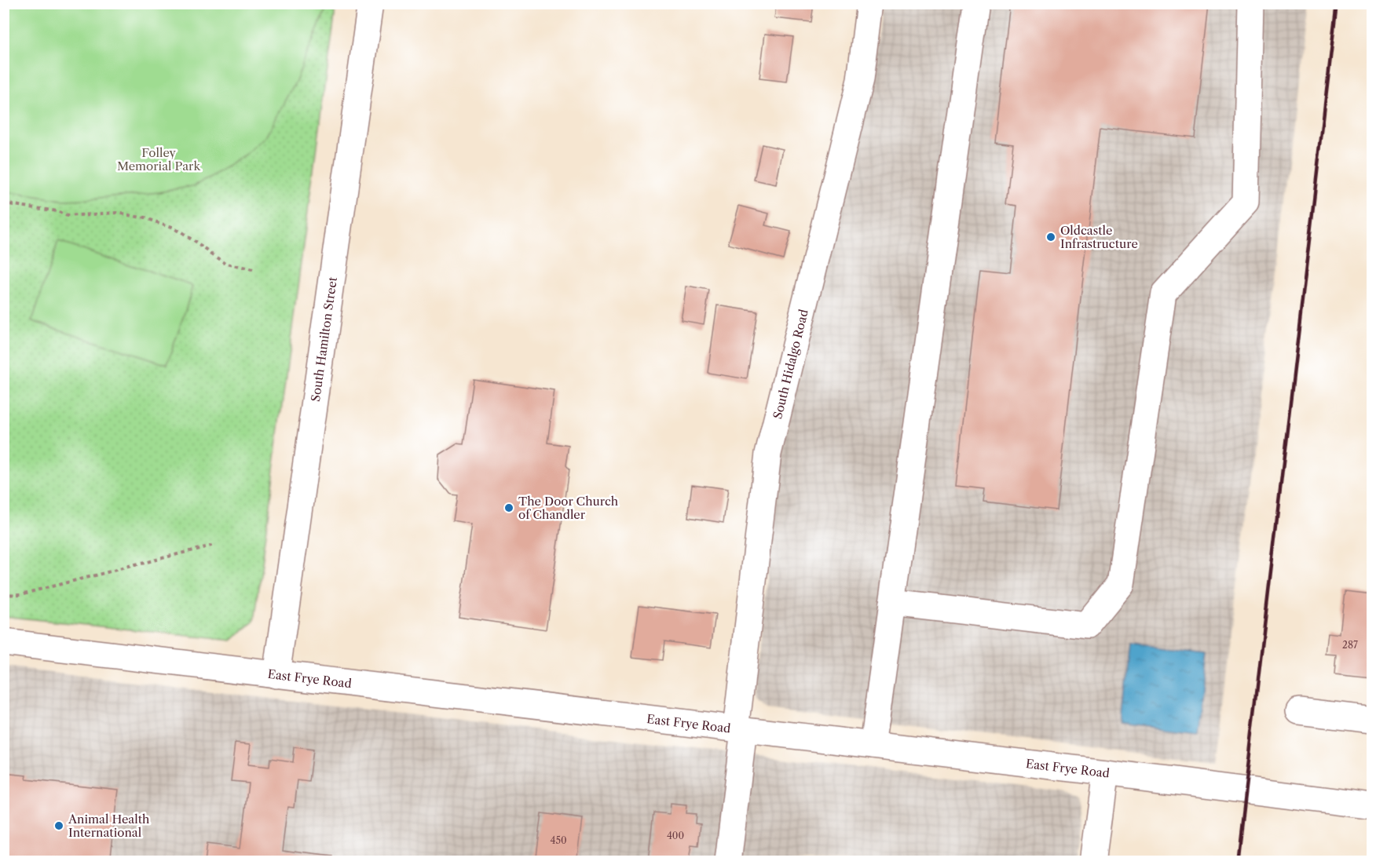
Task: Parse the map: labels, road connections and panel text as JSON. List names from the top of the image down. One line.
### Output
{"streets":{"street":["South Hamilton Street","South Hidalgo Road","East Frye Road"]},"crossings":[["South Hamilton Street","East Frye Road"],["South Hidalgo Road","East Frye Road"]],"parks":["Folley Memorial Park"],"places":["Oldcastle Infrastructure","The Door Church of Chandler","Animal Health International"],"house_numbers":["287","400","450"]}
